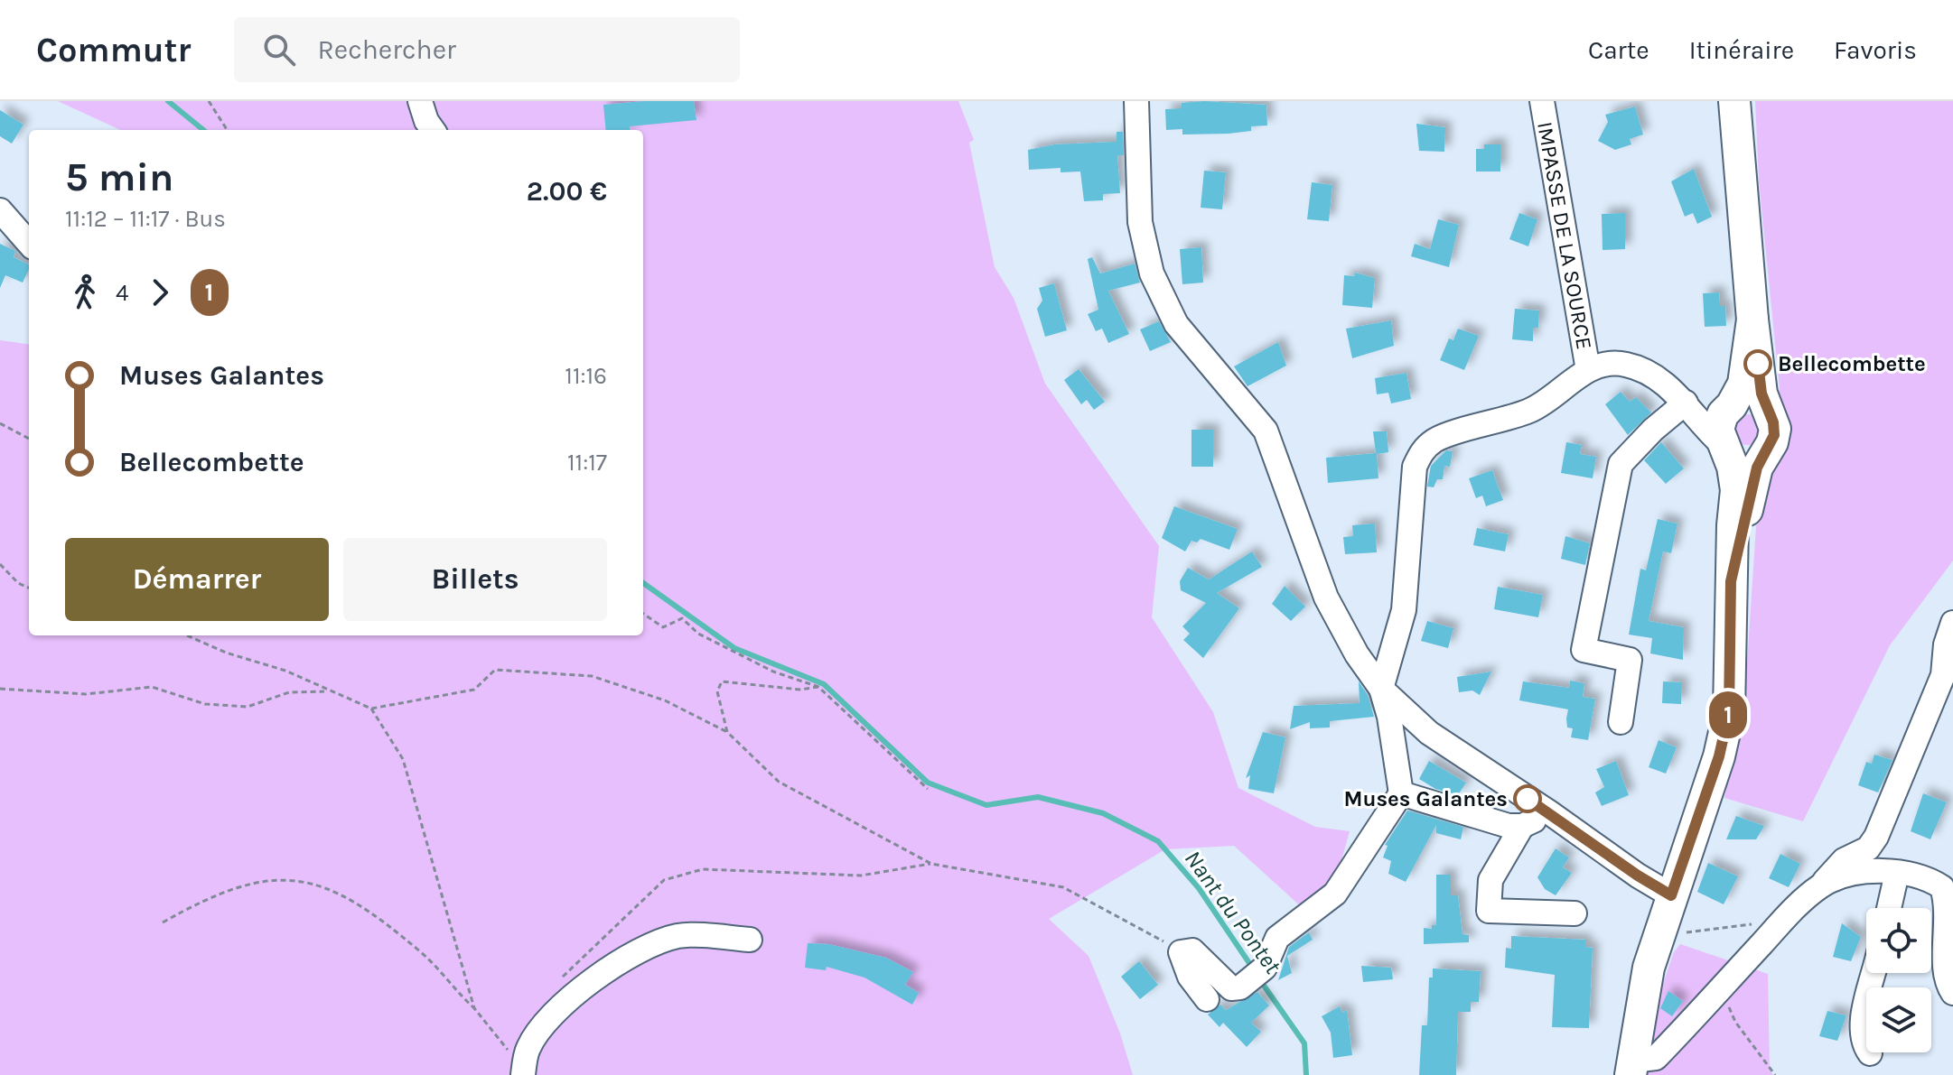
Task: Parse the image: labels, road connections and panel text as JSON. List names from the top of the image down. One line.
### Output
{"streets":{"street":["IMPASSE DE LA SOURCE"]},"water":["Nant du Pontet"],"places":["Bellecombette","Muses Galantes"],"lines":["bus line 1"],"page":{"header":"Commutr","search":"Rechercher","nav":["Carte","Itinéraire","Favoris"],"on_map":"1","heading":["5 min","11:12 – 11:17 · Bus","2.00 €"],"legs":["4","1"],"list":[{"name":"Muses Galantes","value":"11:16"},{"name":"Bellecombette","value":"11:17"}],"buttons":["Démarrer","Billets"]}}
